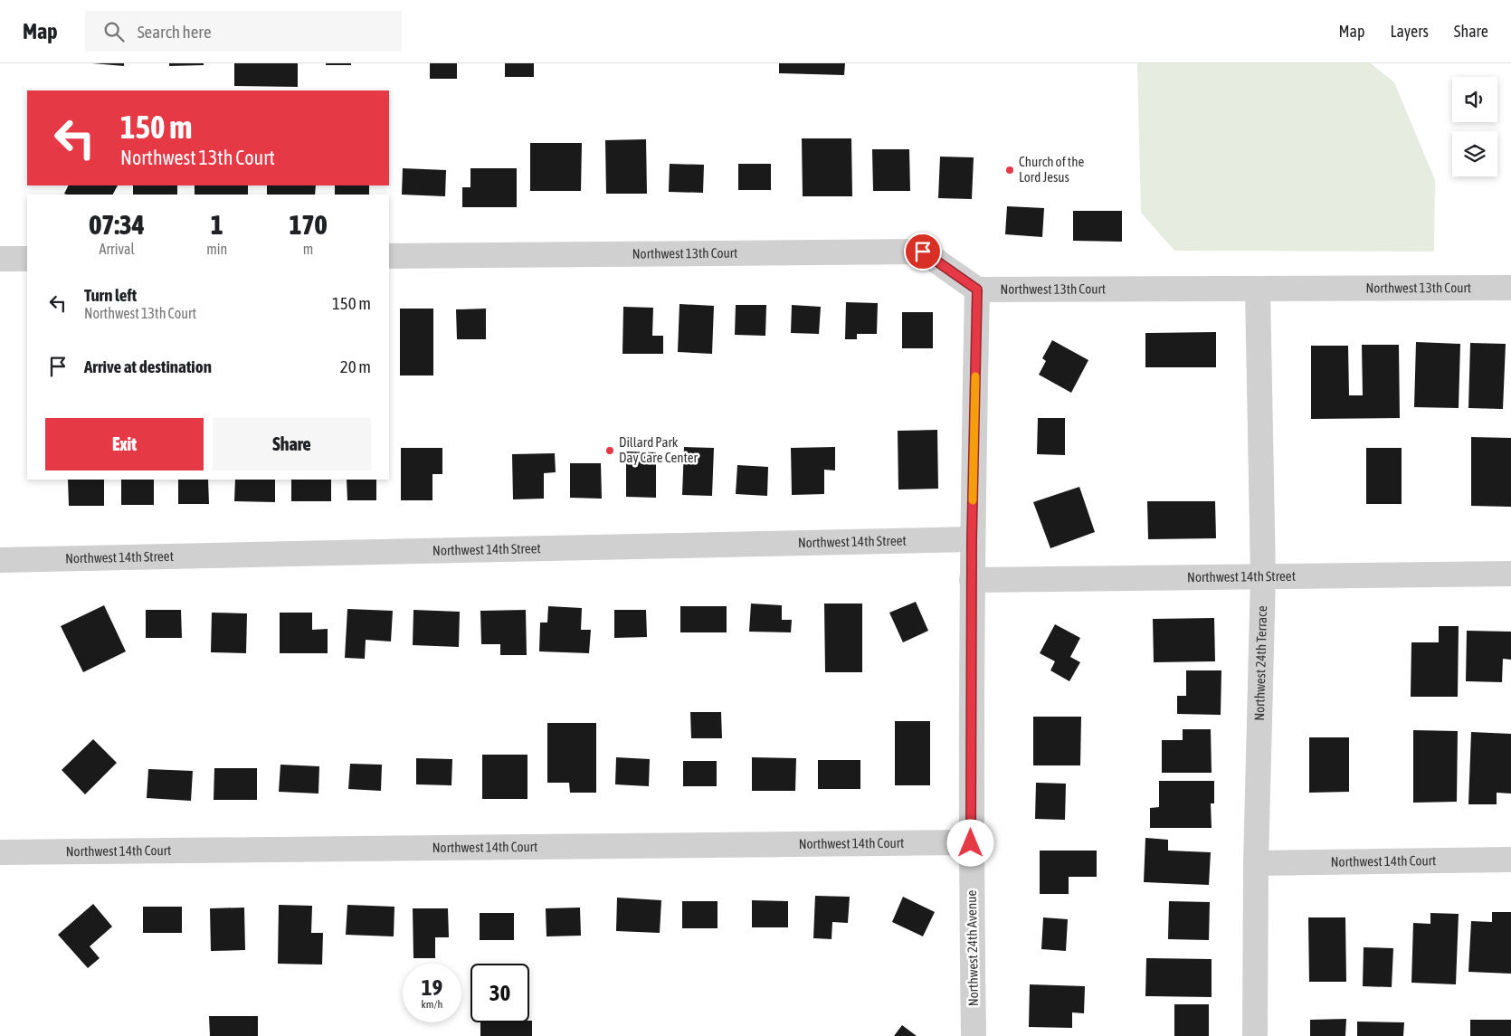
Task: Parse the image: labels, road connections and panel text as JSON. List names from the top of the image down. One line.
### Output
{"streets":{"street":["Northwest 13th Court","Northwest 14th Street","Northwest 24th Terrace","Northwest 14th Court","Northwest 24th Avenue"]},"crossings":[["Northwest 13th Court","Northwest 24th Terrace"],["Northwest 13th Court","Northwest 24th Avenue"],["Northwest 14th Street","Northwest 24th Terrace"],["Northwest 14th Street","Northwest 24th Avenue"],["Northwest 24th Terrace","Northwest 14th Court"],["Northwest 14th Court","Northwest 24th Avenue"]],"places":["Church of the Lord Jesus","Dillard Park Day Care Center"],"page":{"header":"Map","search":"Search here","nav":["Map","Layers","Share"],"turn":["150 m","Northwest 13th Court"],"eta":["07:34","Arrival","1","min","170","m"],"list":[{"name":"Turn left","note":"Northwest 13th Court","value":"150 m"},{"name":"Arrive at destination","value":"20 m"}],"buttons":["Exit","Share"],"speed":"19 km/h","limit":"30"}}
